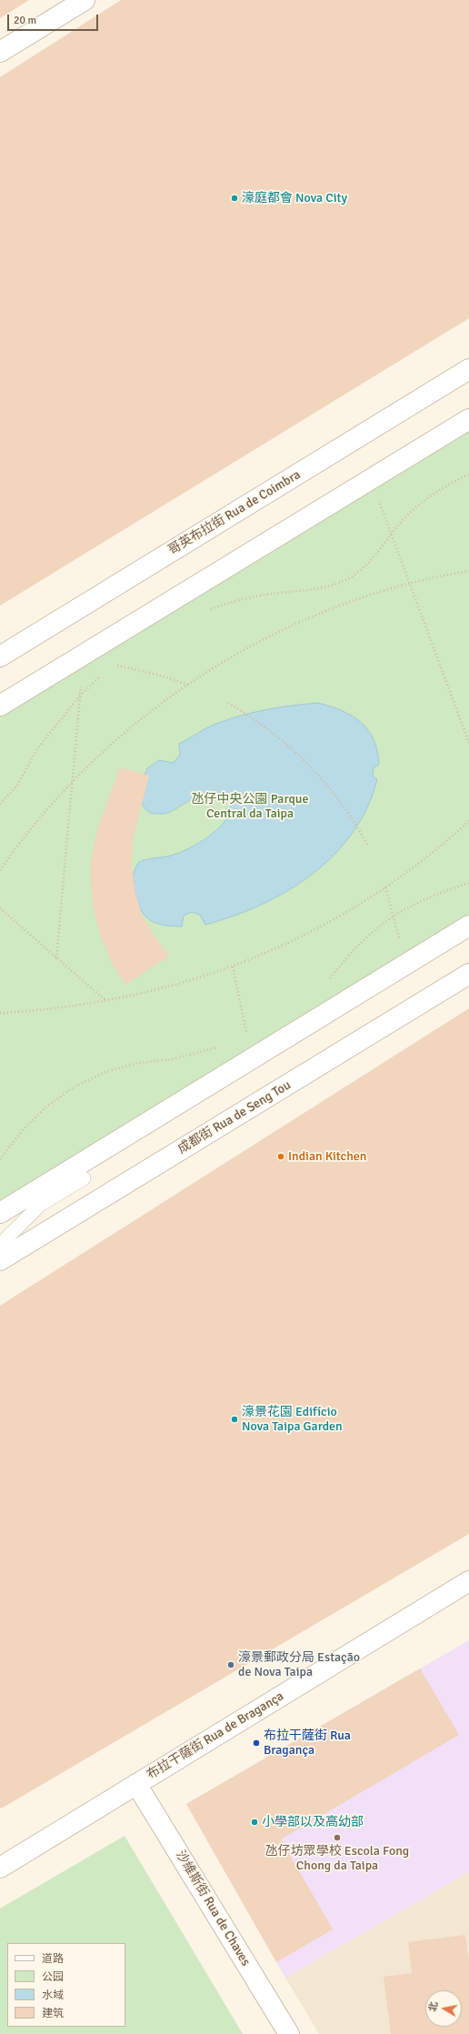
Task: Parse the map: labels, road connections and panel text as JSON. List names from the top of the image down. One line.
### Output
{"streets":{"street":["哥英布拉街 Rua de Coimbra","成都街 Rua de Seng Tou","布拉干薩街 Rua de Bragança","沙維斯街 Rua de Chaves"]},"crossings":[["布拉干薩街 Rua de Bragança","沙維斯街 Rua de Chaves"]],"parks":["氹仔中央公園 Parque Central da Taipa"],"places":["濠庭都會 Nova City","Indian Kitchen","濠景花園 Edifício Nova Taipa Garden","濠景郵政分局 Estação de Nova Taipa","布拉干薩街 Rua Bragança","小學部以及高幼部","氹仔坊眾學校 Escola Fong Chong da Taipa"],"legend":["道路","公园","水域","建筑"],"scale_bar":"20 m","north":"left"}
